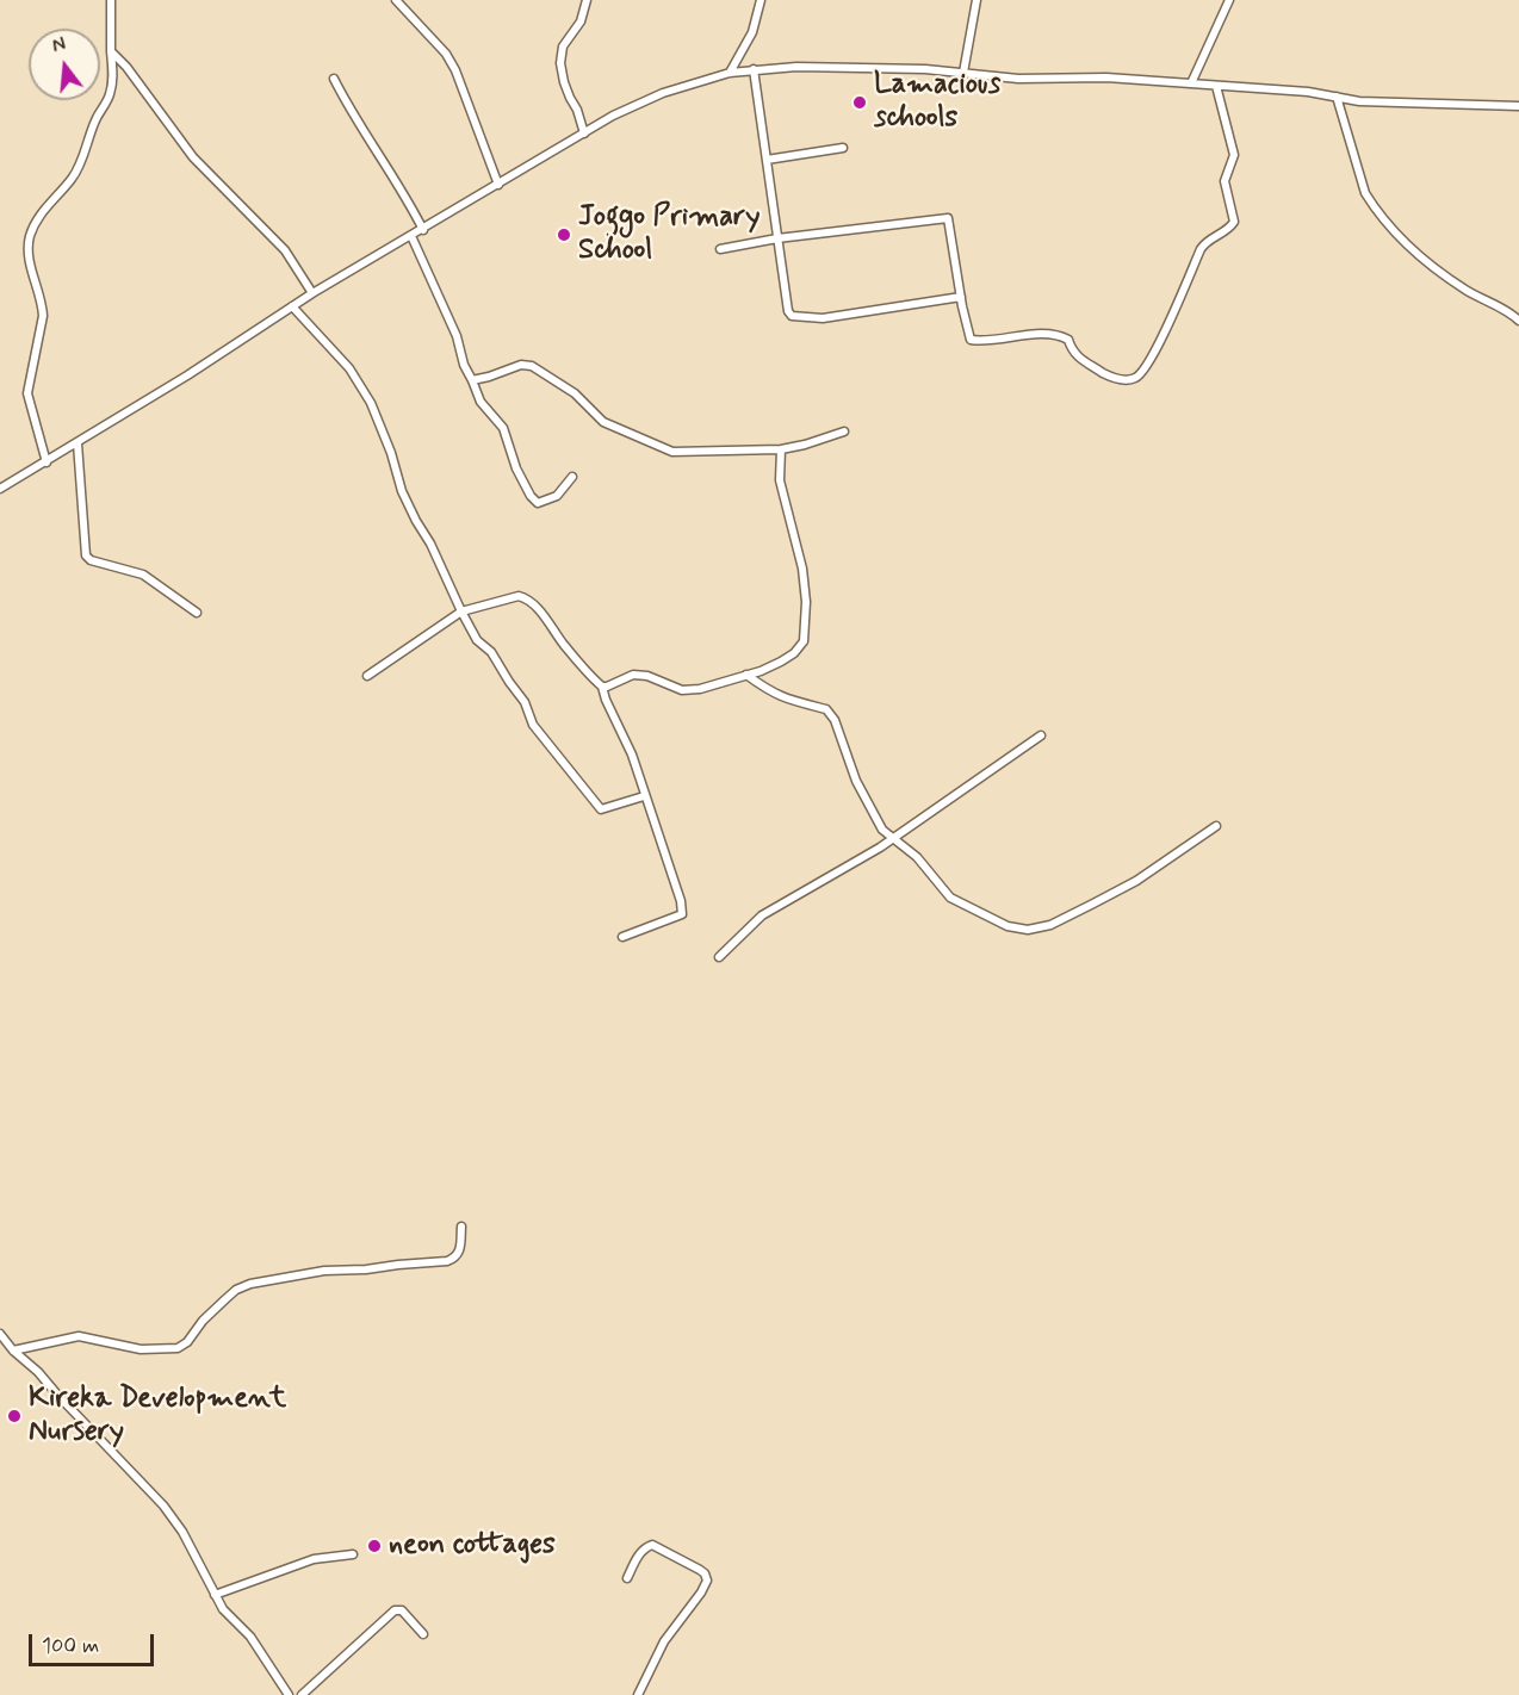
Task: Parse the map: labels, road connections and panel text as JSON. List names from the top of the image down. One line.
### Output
{"places":["Lamacious schools","Joggo Primary School","Kireka Development Nursery","neon cottages"],"scale_bar":"100 m","north":"top"}
